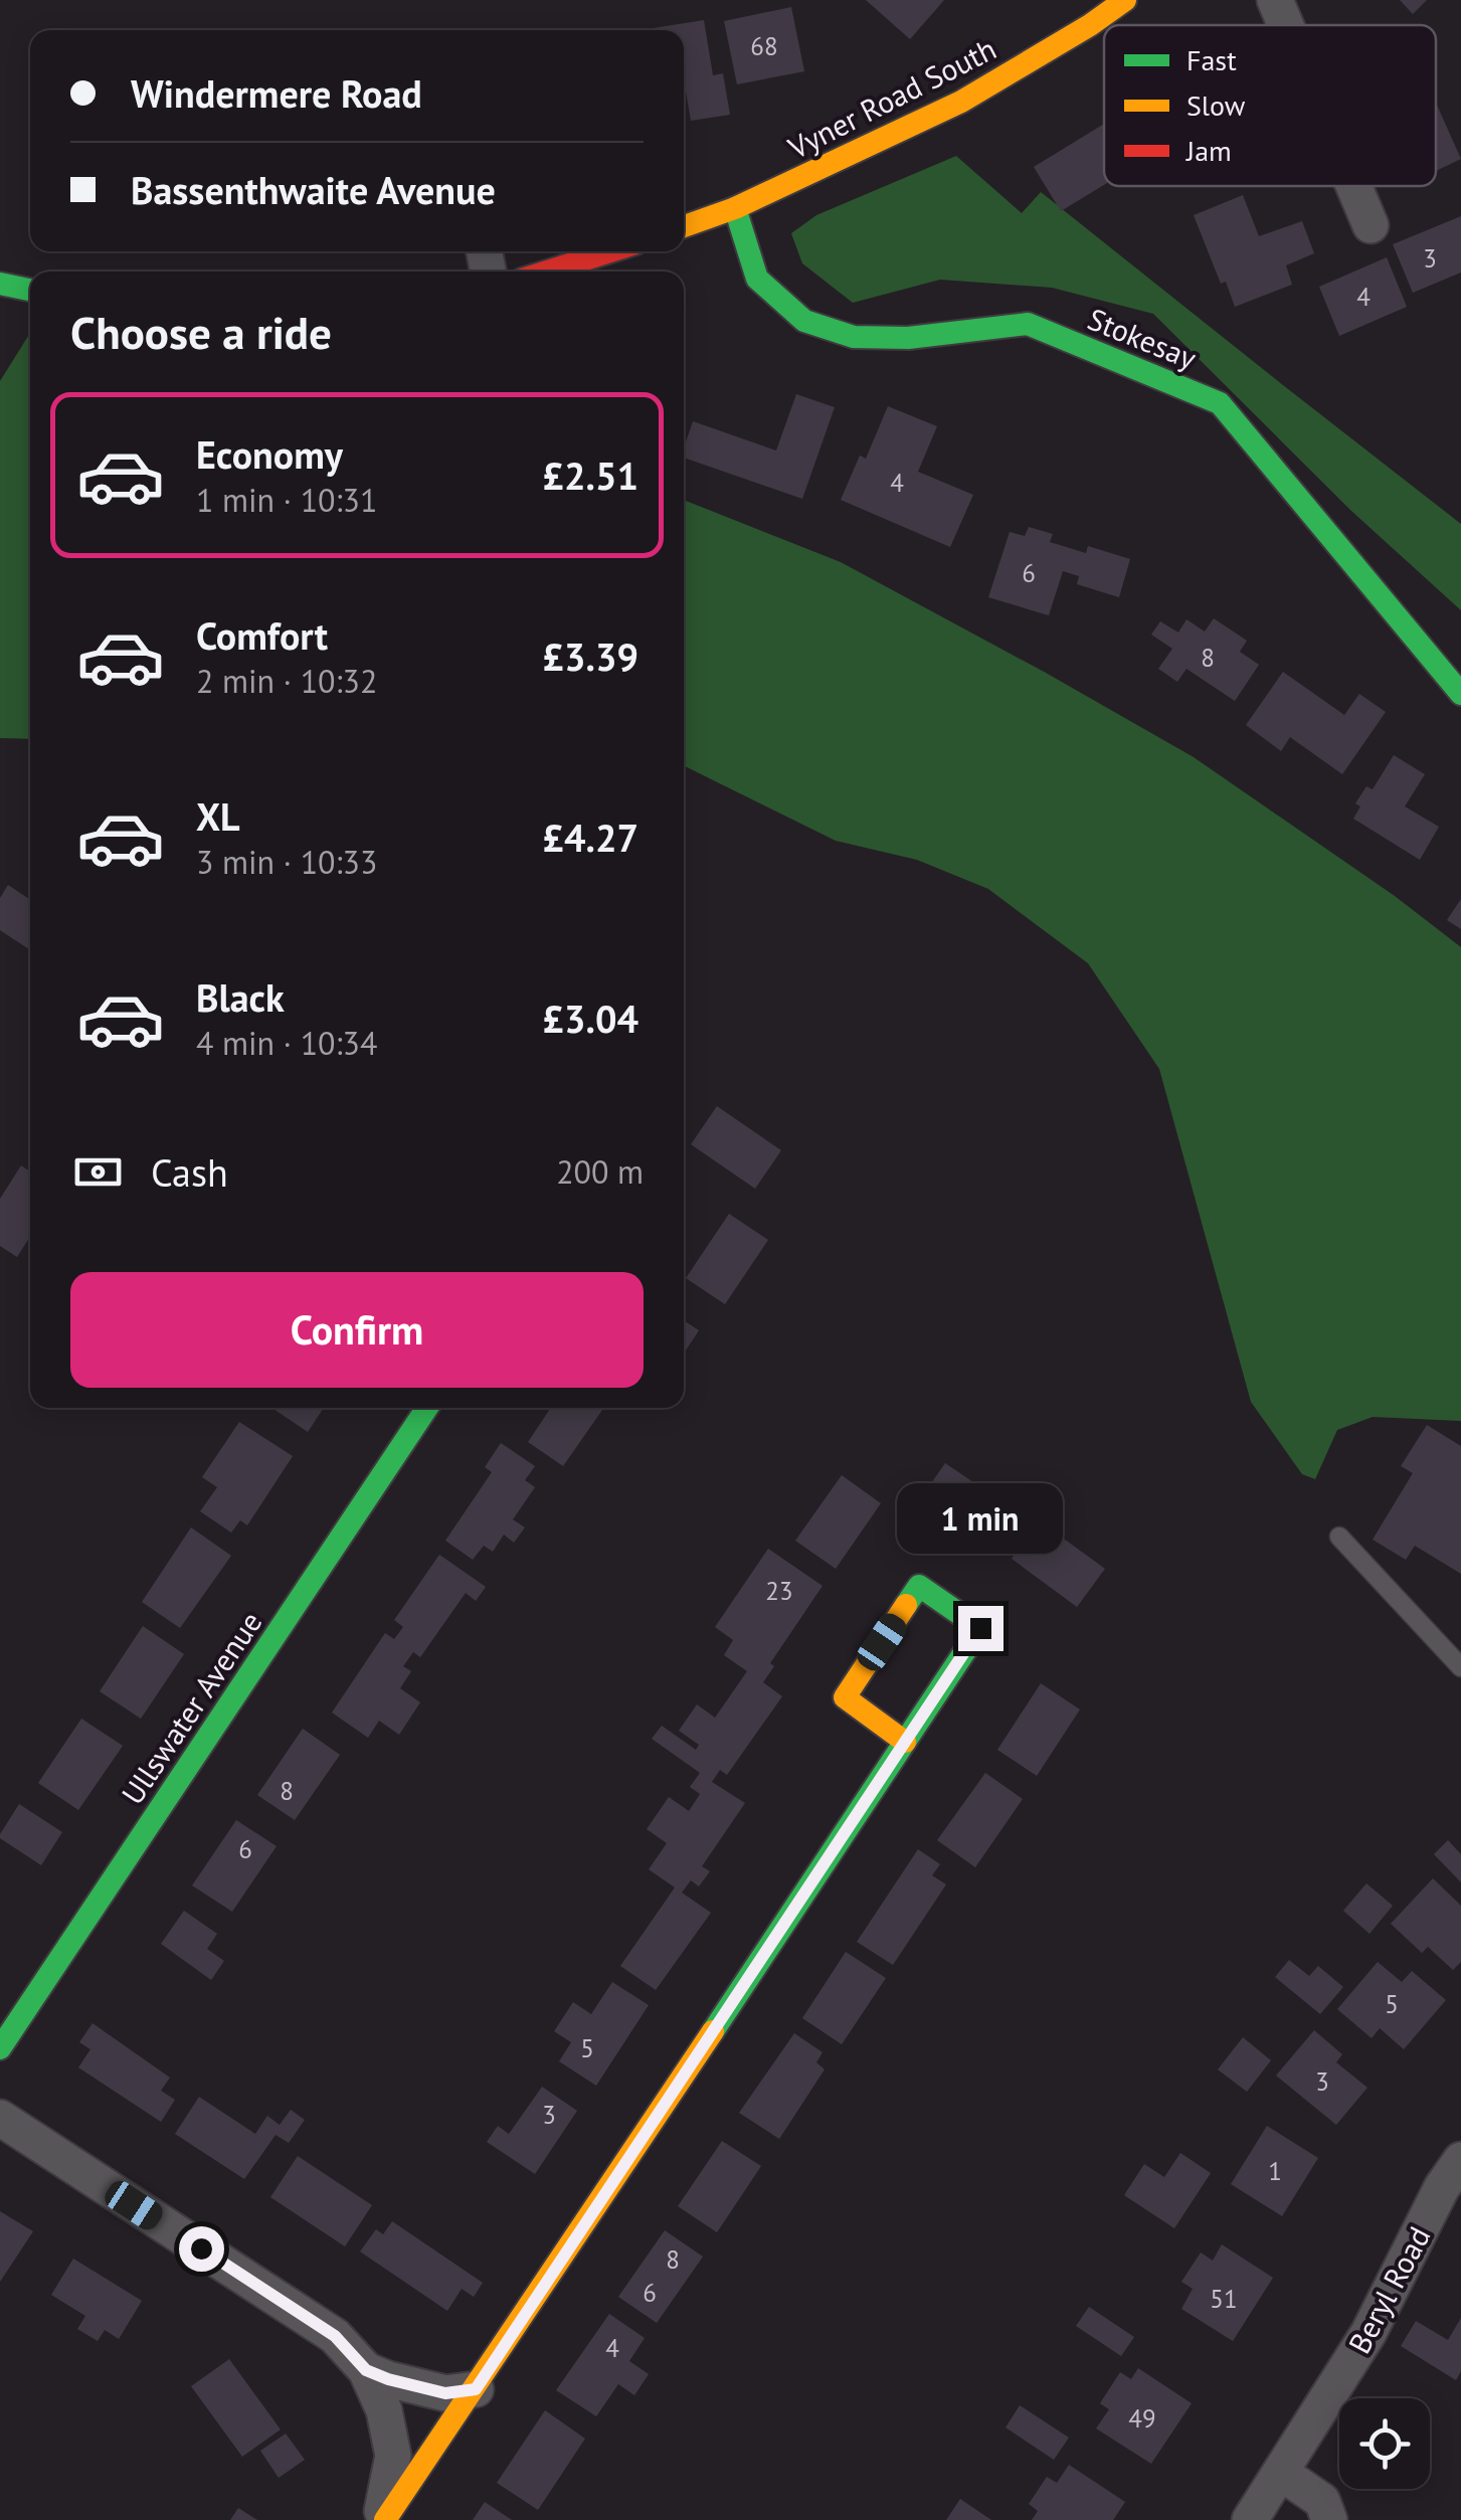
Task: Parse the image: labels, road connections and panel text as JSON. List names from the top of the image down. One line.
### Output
{"streets":{"street":["Vyner Road South","Stokesay","Ullswater Avenue","Beryl Road"]},"crossings":[["Vyner Road South","Stokesay"]],"house_numbers":["68","3","4","4","6","8","23","8","6","5","5","3","3","1","8","6","51","4","49"],"legend":["Fast","Slow","Jam"],"page":{"banner":["Windermere Road","Bassenthwaite Avenue"],"heading":"Choose a ride","list":[{"name":"Economy","note":"1 min · 10:31","value":"£2.51"},{"name":"Comfort","note":"2 min · 10:32","value":"£3.39"},{"name":"XL","note":"3 min · 10:33","value":"£4.27"},{"name":"Black","note":"4 min · 10:34","value":"£3.04"}],"pay":["Cash","200 m"],"buttons":"Confirm","bubble":"1 min"}}
